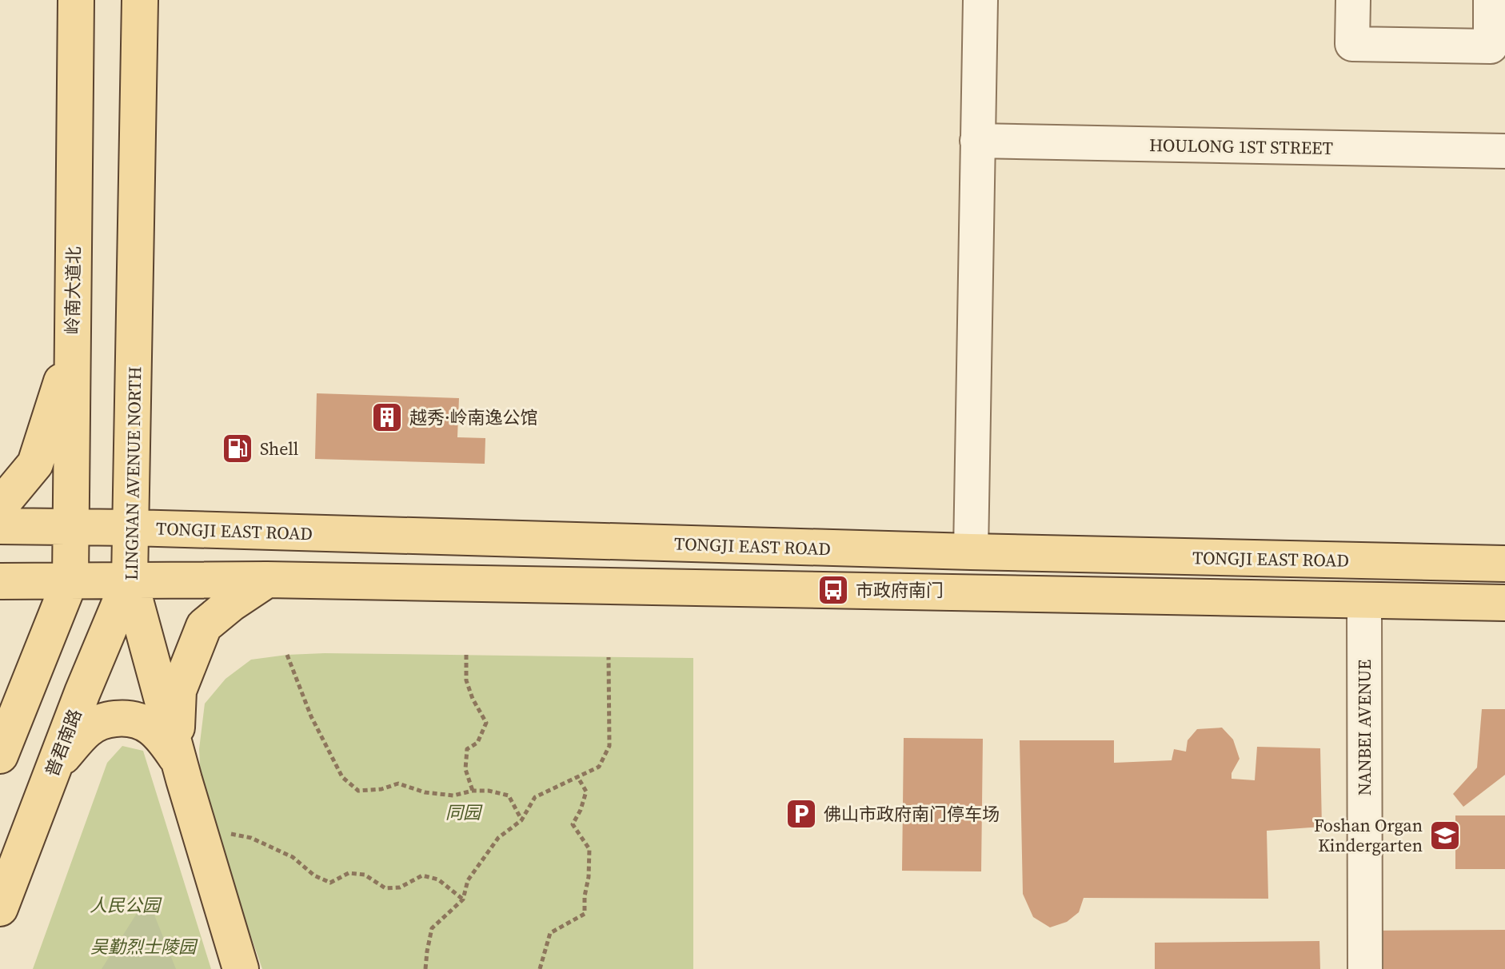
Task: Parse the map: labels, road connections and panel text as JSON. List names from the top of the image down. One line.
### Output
{"streets":{"main road":["岭南大道北","LINGNAN AVENUE NORTH","TONGJI EAST ROAD","普君南路"],"street":["HOULONG 1ST STREET","NANBEI AVENUE"]},"crossings":[["岭南大道北","TONGJI EAST ROAD"],["LINGNAN AVENUE NORTH","TONGJI EAST ROAD"],["LINGNAN AVENUE NORTH","普君南路"]],"parks":["同园","人民公园","吴勤烈士陵园"],"places":{"building":["越秀·岭南逸公馆"],"fuel station":["Shell"],"bus stop":["市政府南门"],"parking":["佛山市政府南门停车场"],"school or university":["Foshan Organ Kindergarten"]}}
